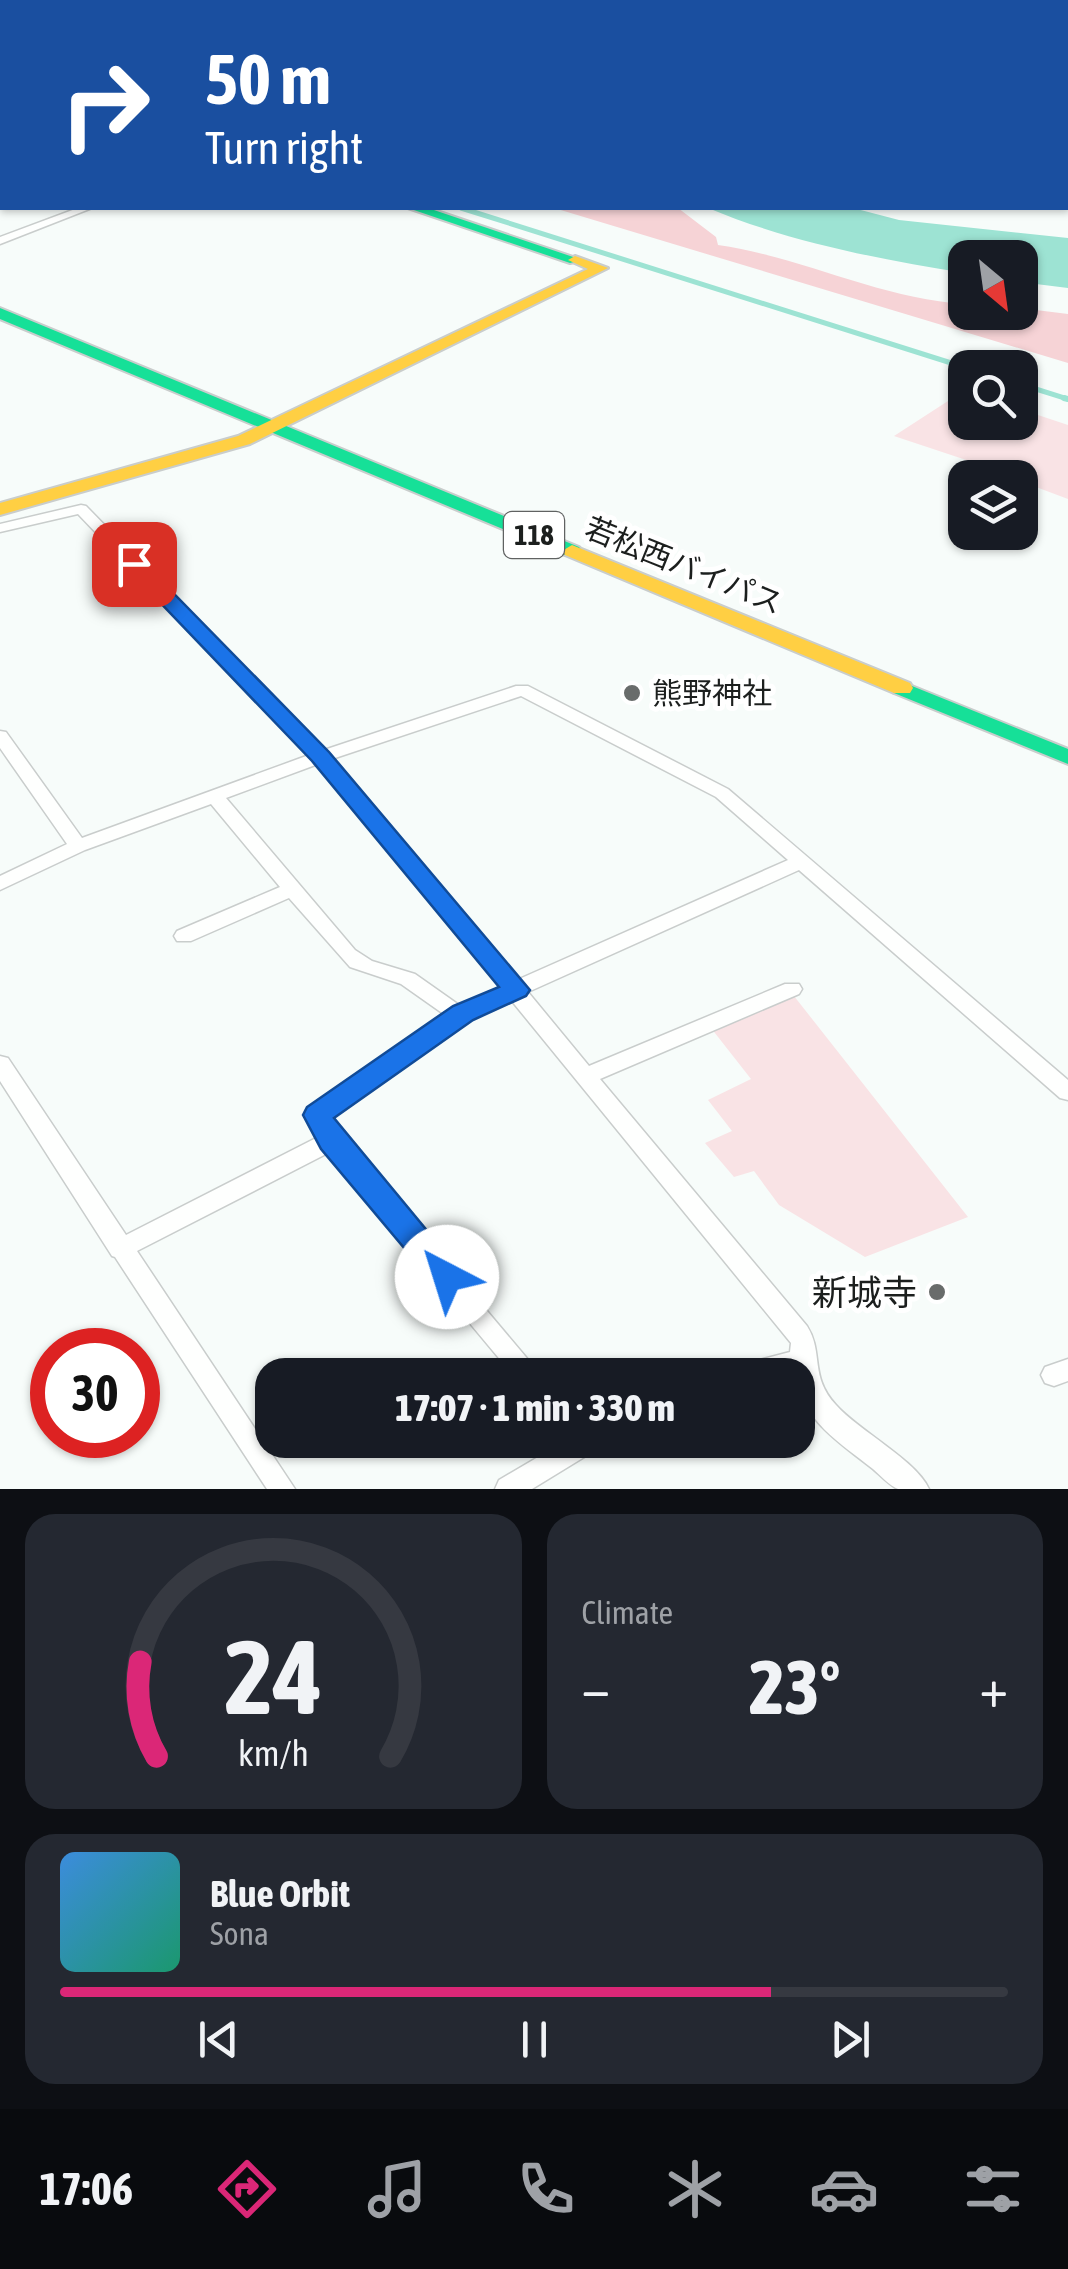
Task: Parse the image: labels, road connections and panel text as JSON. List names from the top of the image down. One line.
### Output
{"streets":{"main road":["118","若松西バイパス"]},"places":["熊野神社","新城寺"],"north":"bottom right","page":{"turn":["50 m","Turn right"],"limit":"30","trip":"17:07 · 1 min · 330 m","tile":"Climate","heat":["−","23°","+"],"song":["Blue Orbit","Sona"],"tabs":"17:06","gauge":["24","km/h"]}}
